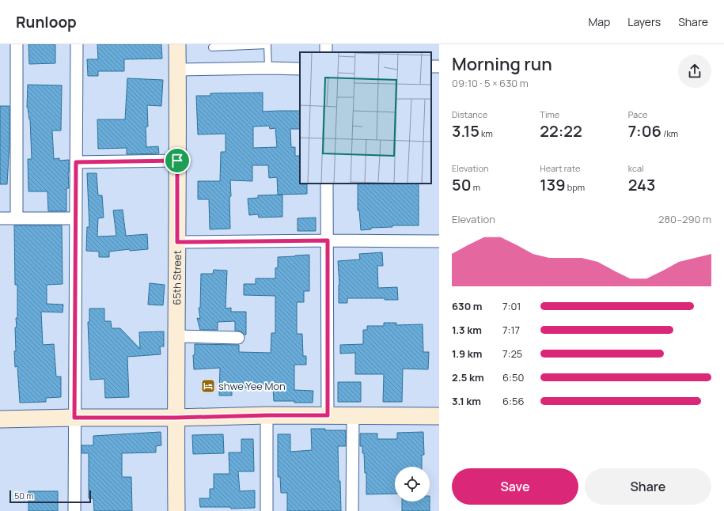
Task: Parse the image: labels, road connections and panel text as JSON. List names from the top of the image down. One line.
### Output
{"streets":{"street":["65th Street"]},"places":{"hotel":["shwe Yee Mon"]},"scale_bar":"50 m","page":{"header":"Runloop","nav":["Map","Layers","Share"],"heading":["Morning run","09:10 · 5 × 630 m"],"stats":[["Distance","3.15 km"],["Time","22:22"],["Pace","7:06 /km"],["Elevation","50 m"],["Heart rate","139 bpm"],["kcal","243"]],"chart":["Elevation","280–290 m"],"list":[{"name":"630 m","note":"7:01"},{"name":"1.3 km","note":"7:17"},{"name":"1.9 km","note":"7:25"},{"name":"2.5 km","note":"6:50"},{"name":"3.1 km","note":"6:56"}],"buttons":["Save","Share"],"scale":"50 m"}}
